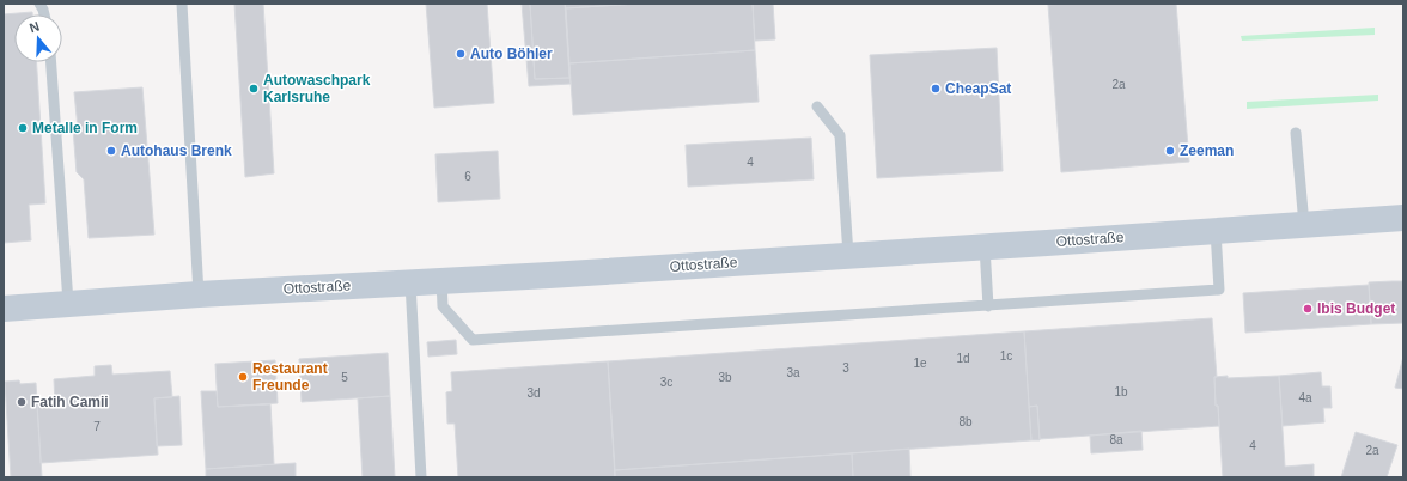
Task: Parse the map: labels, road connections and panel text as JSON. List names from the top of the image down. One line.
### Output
{"streets":{"main road":["Ottostraße"]},"places":["Auto Böhler","Autowaschpark Karlsruhe","CheapSat","Metalle in Form","Autohaus Brenk","Zeeman","Ibis Budget","Restaurant Freunde","Fatih Camii"],"house_numbers":["2a","4","6","1c","1d","1e","3","3a","5","3b","3c","1b","3d","4a","8b","7","8a","4","2a"],"north":"top"}
